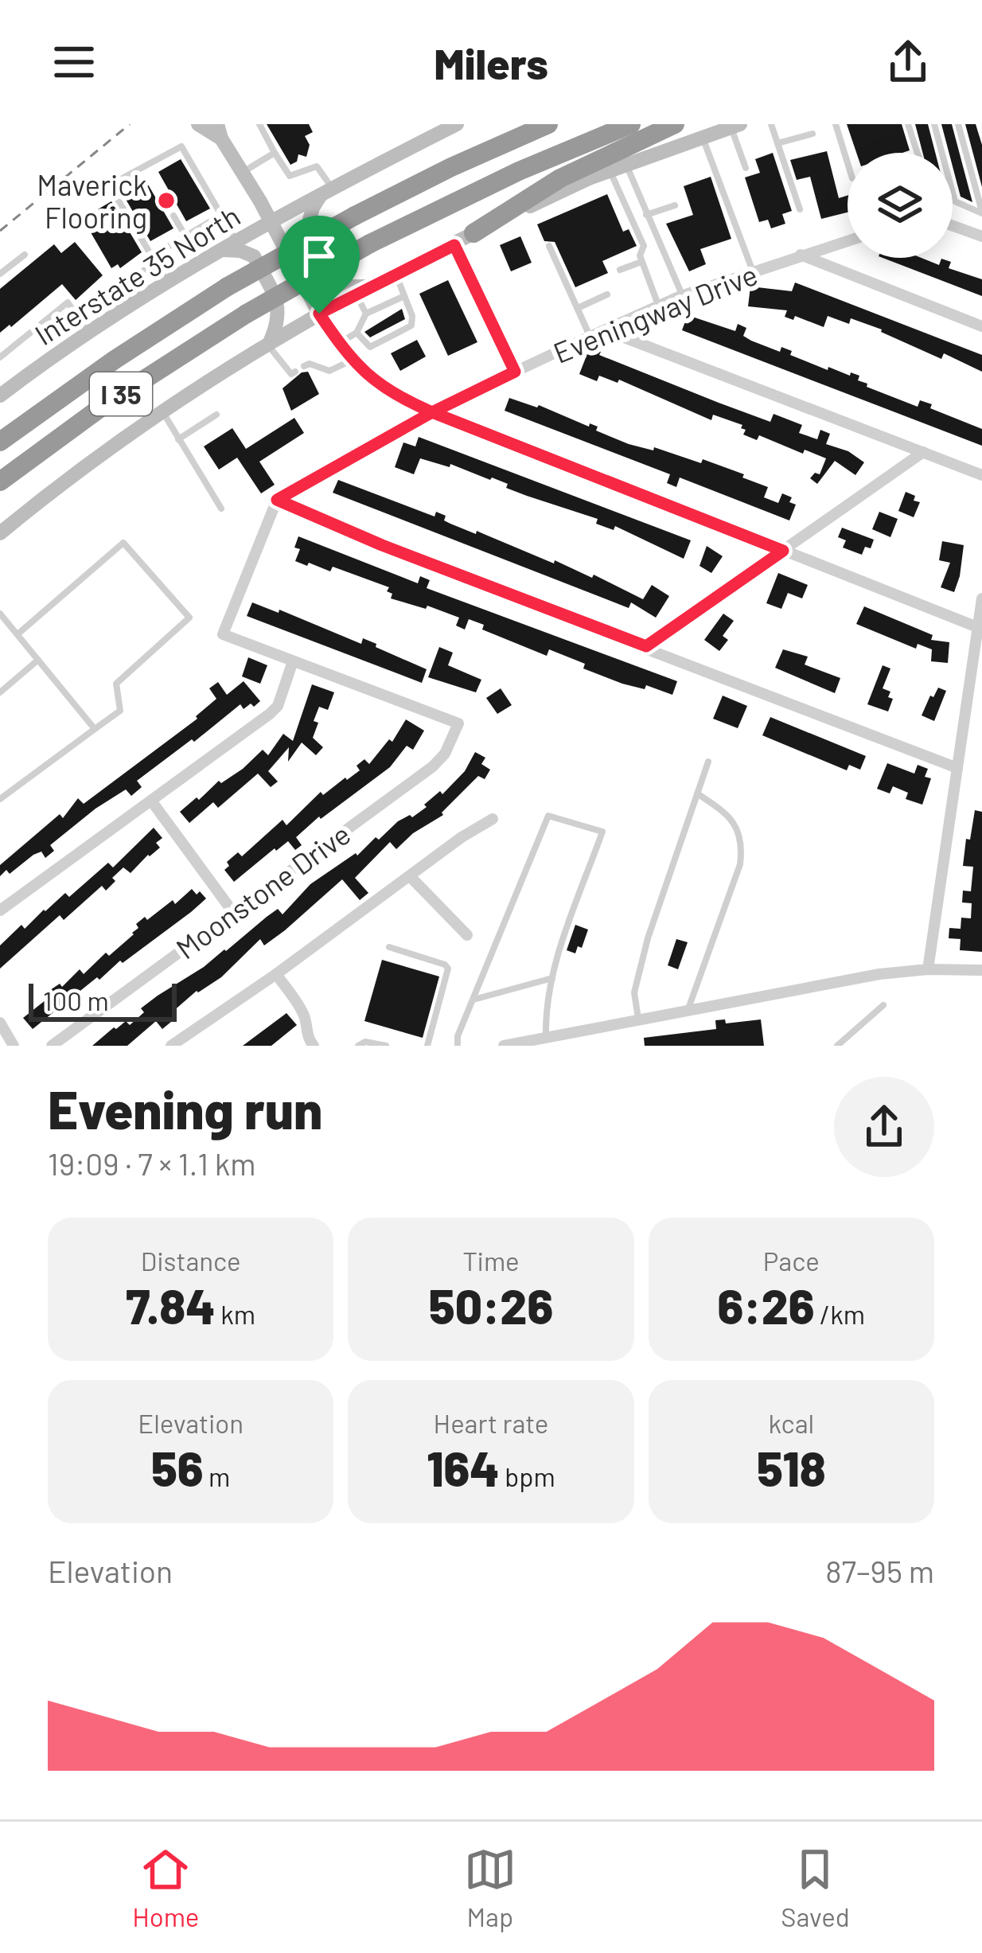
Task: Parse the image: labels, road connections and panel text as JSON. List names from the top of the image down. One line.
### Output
{"streets":{"highway":["I 35"],"main road":["Interstate 35 North"],"street":["Eveningway Drive","Moonstone Drive"]},"places":["Maverick Flooring"],"scale_bar":"100 m","page":{"header":"Milers","scale":"100 m","heading":["Evening run","19:09 · 7 × 1.1 km"],"stats":[["Distance","7.84 km"],["Time","50:26"],["Pace","6:26 /km"],["Elevation","56 m"],["Heart rate","164 bpm"],["kcal","518"]],"chart":["Elevation","87–95 m"],"tabs":["Home","Map","Saved"]}}
